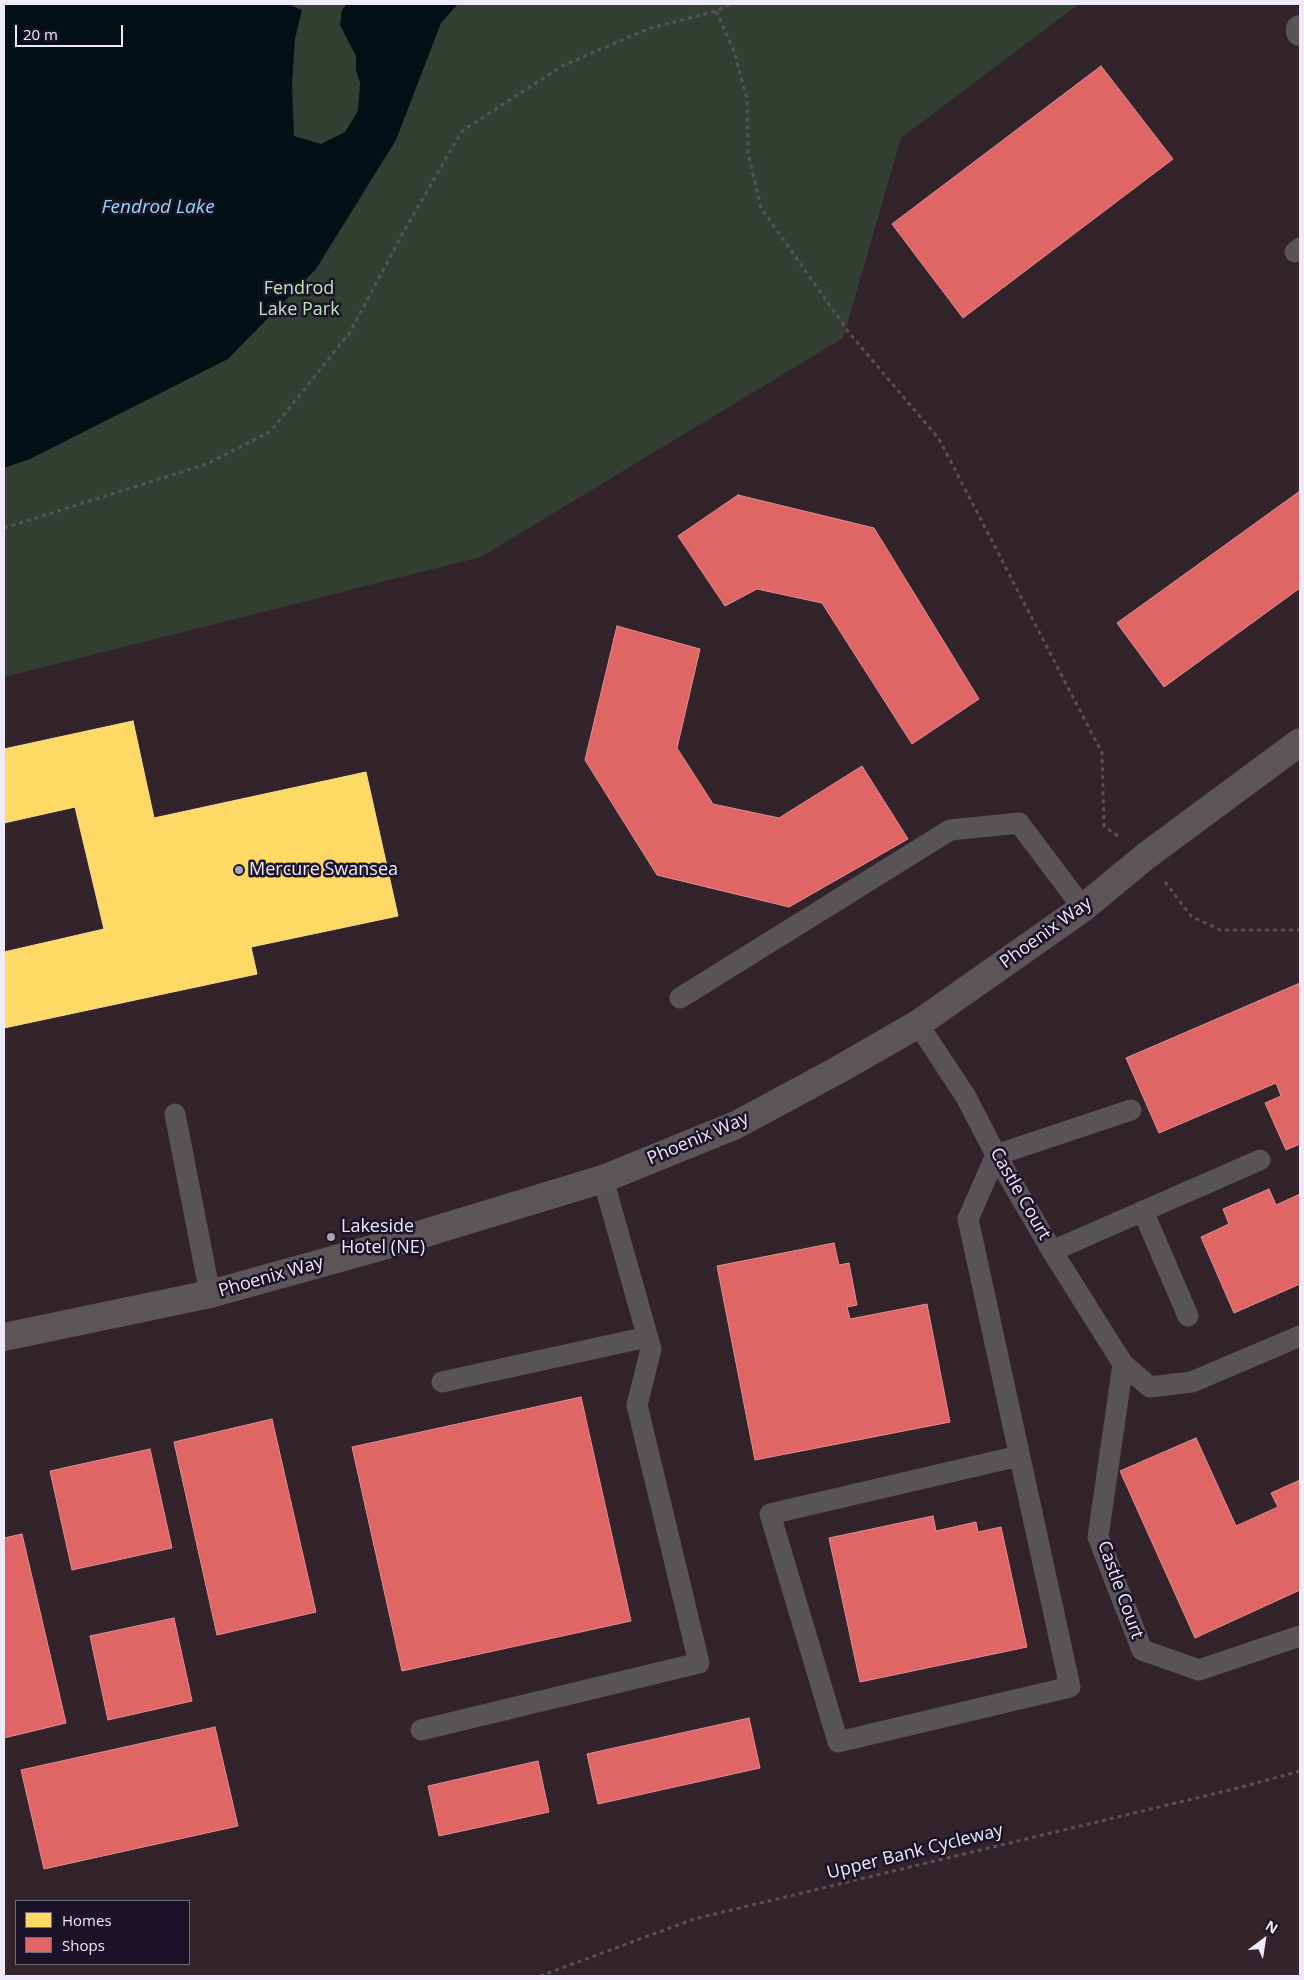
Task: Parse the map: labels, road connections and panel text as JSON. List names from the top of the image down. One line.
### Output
{"streets":{"street":["Phoenix Way"],"lane":["Castle Court"],"path":["Upper Bank Cycleway"]},"crossings":[["Phoenix Way","Castle Court"]],"water":["Fendrod Lake"],"parks":["Fendrod Lake Park"],"places":["Mercure Swansea","Lakeside Hotel (NE)"],"legend":["Homes","Shops"],"scale_bar":"20 m","north":"top right"}
